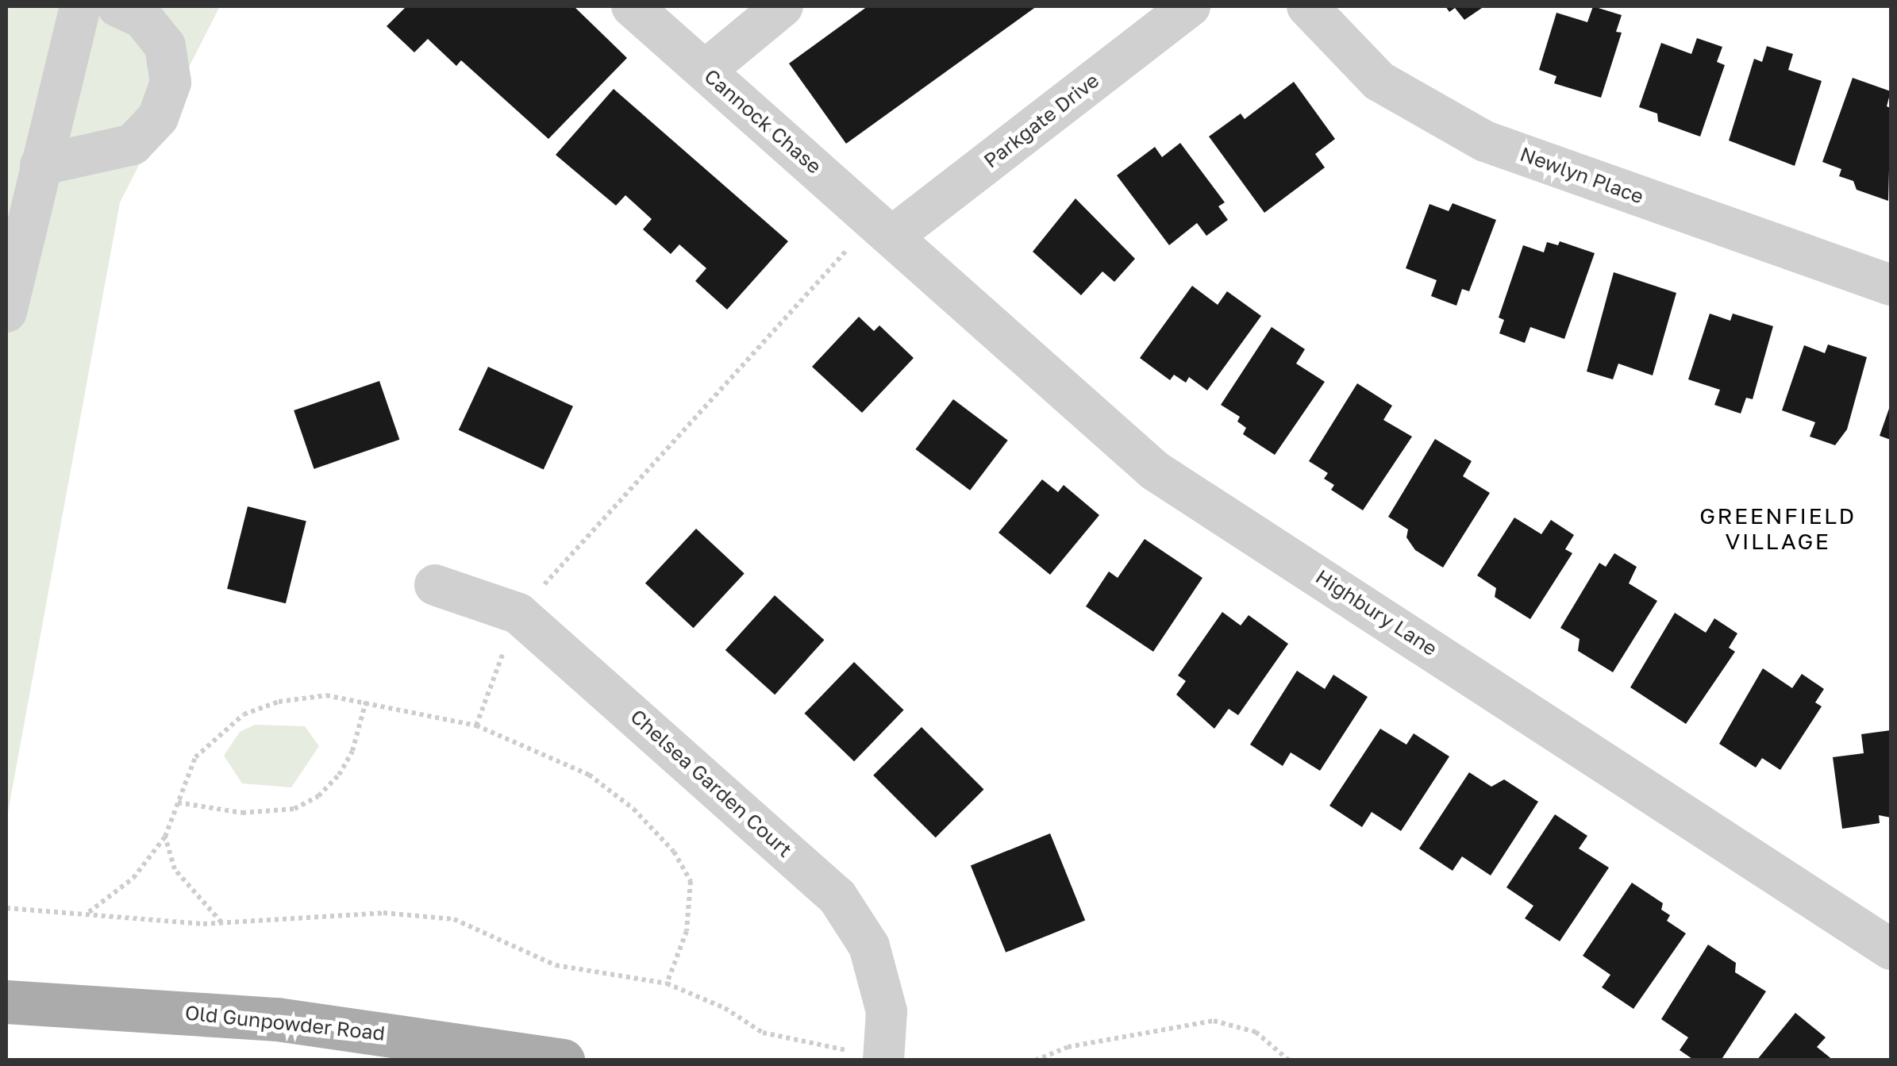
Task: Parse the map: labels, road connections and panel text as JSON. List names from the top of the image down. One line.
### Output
{"streets":{"main road":["Old Gunpowder Road"],"street":["Parkgate Drive","Cannock Chase","Newlyn Place","Highbury Lane","Chelsea Garden Court"]},"crossings":[["Parkgate Drive","Cannock Chase"],["Parkgate Drive","Highbury Lane"],["Cannock Chase","Highbury Lane"]],"districts":["GREENFIELD VILLAGE"]}
